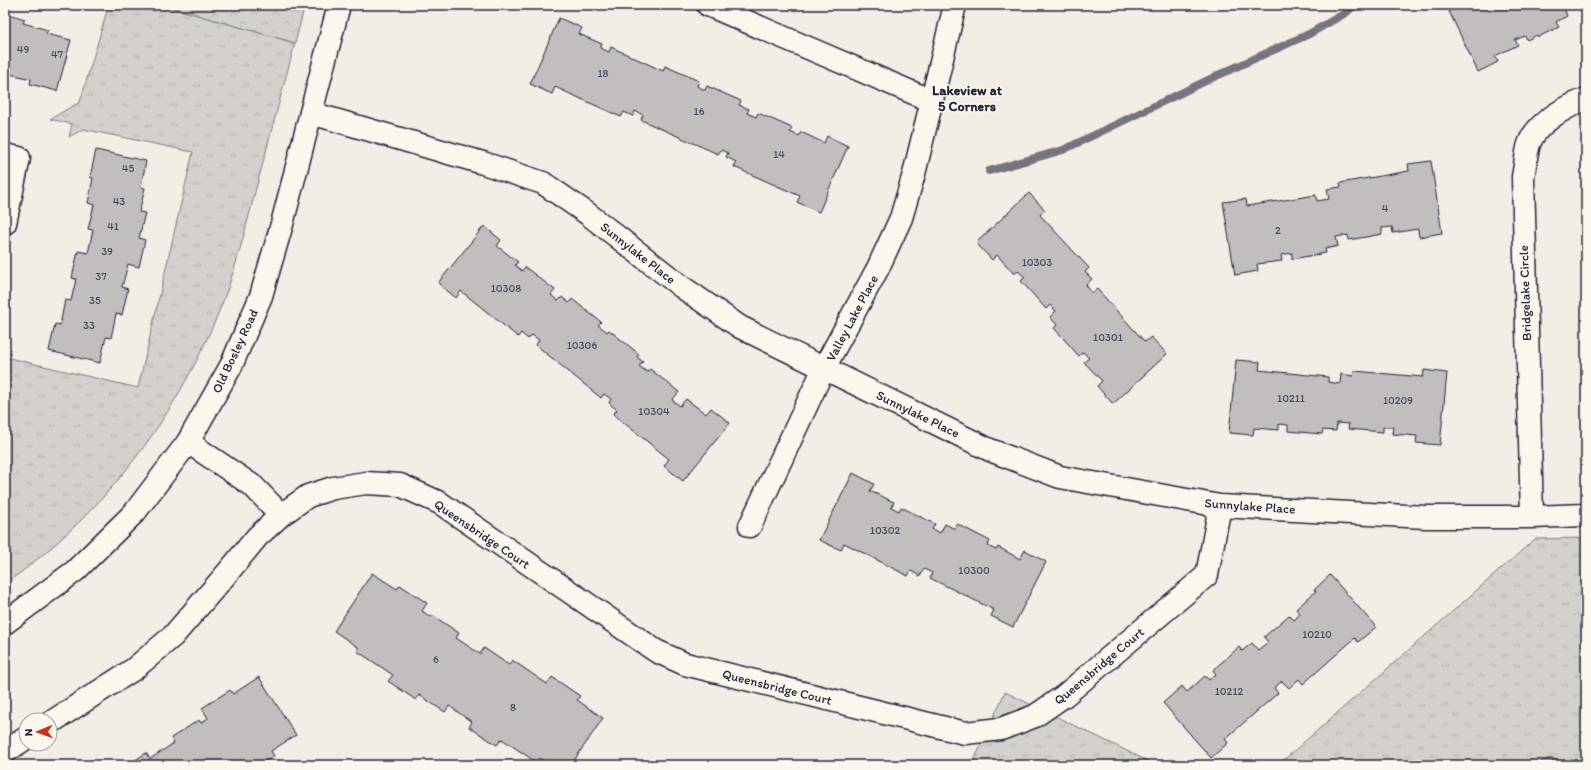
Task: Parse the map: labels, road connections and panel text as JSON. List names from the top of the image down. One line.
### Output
{"streets":{"street":["Sunnylake Place","Bridgelake Circle","Valley Lake Place","Old Bosley Road","Queensbridge Court"]},"crossings":[["Sunnylake Place","Bridgelake Circle"],["Sunnylake Place","Valley Lake Place"],["Sunnylake Place","Old Bosley Road"],["Sunnylake Place","Queensbridge Court"]],"districts":["Lakeview at 5 Corners"],"house_numbers":["49","47","18","16","14","45","43","4","41","2","39","10303","37","10308","35","33","10301","10306","10211","10209","10304","10302","10300","10210","6","10212","8"],"north":"left"}
